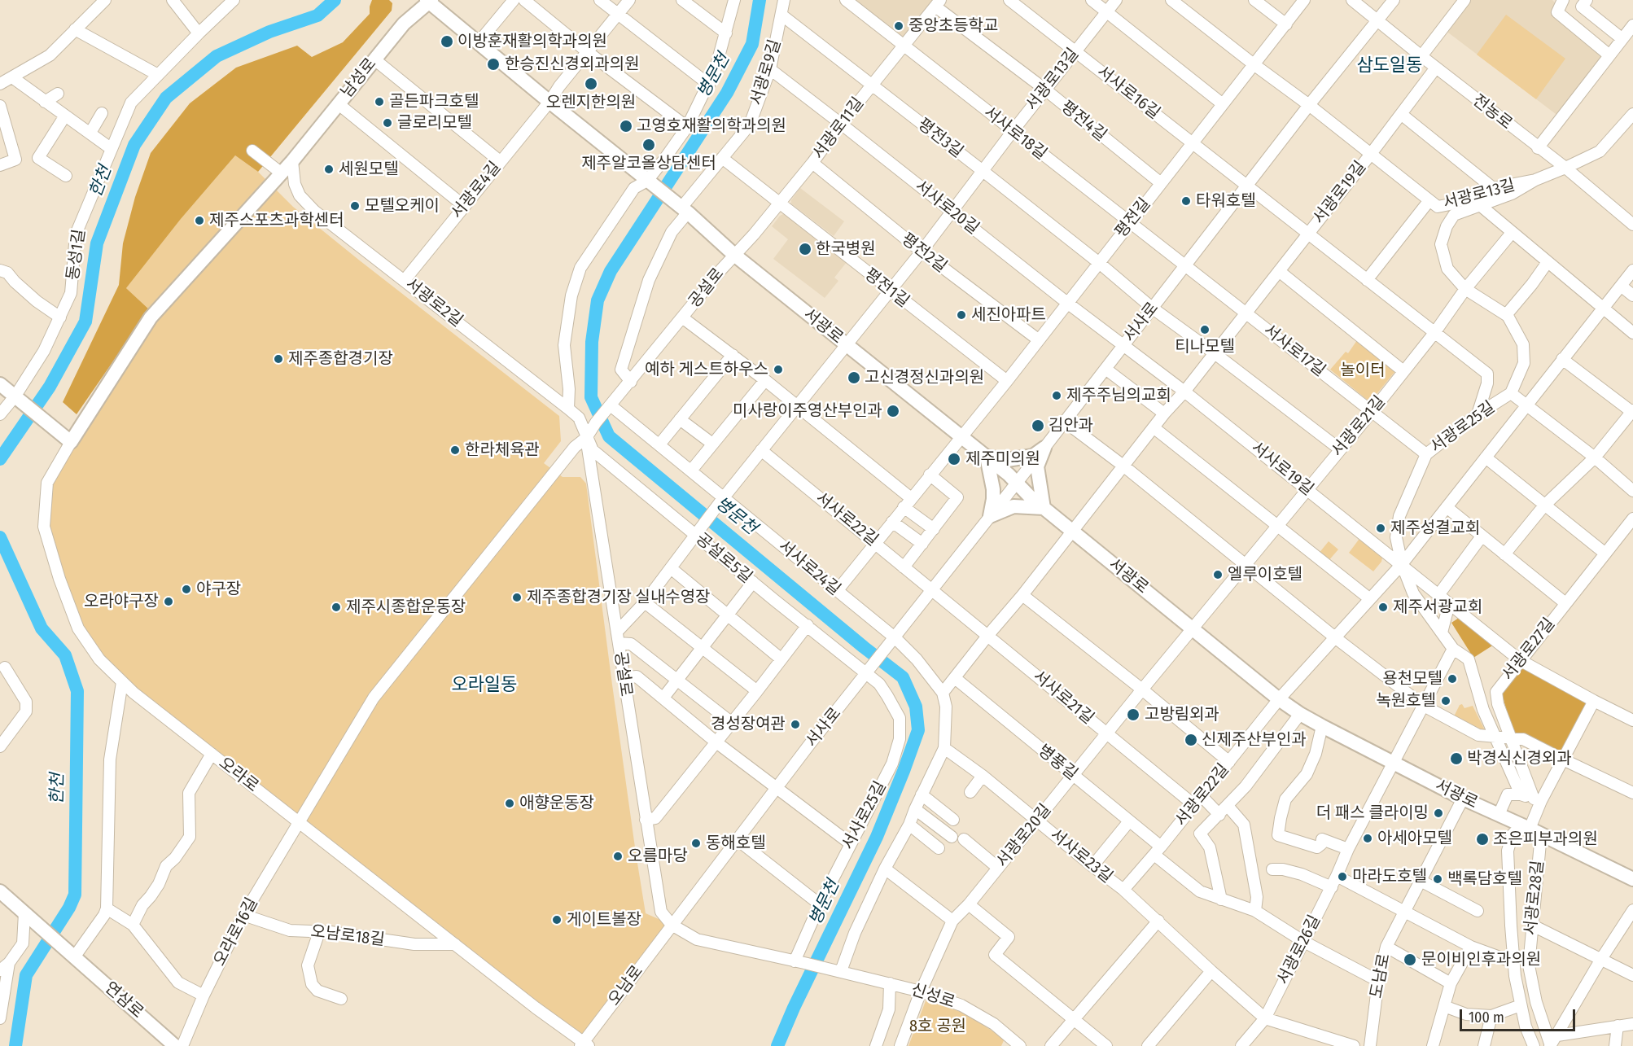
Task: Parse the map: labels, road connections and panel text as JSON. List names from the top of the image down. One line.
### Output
{"streets":{"main road":["남성로","서광로","연삼로"],"street":["서광로9길","서광로13길","서사로16길","전농로","평전4길","서광로11길","서사로18길","평전3길","서광로4길","서광로19길","서사로20길","평전길","평전2길","동성1길","공설로","평전1길","서광로2길","서사로","서사로17길","서광로21길","서광로25길","서사로19길","서사로22길","공설로5길","서사로24길","서광로27길","서사로21길","병풍길","오라로","서광로22길","서사로25길","서광로20길","서사로23길","서광로28길","오라로16길","오남로18길","서광로26길","도남로","오남로","신성로"]},"crossings":[["서광로9길","평전3길"],["서광로9길","서사로20길"],["서광로9길","공설로"],["서광로9길","평전1길"],["서광로9길","서광로"],["남성로","서광로2길"],["남성로","오라로"],["서광로13길","서사로16길"],["서광로13길","전농로"],["서광로13길","평전4길"],["서광로13길","서사로18길"],["서광로13길","평전3길"],["서광로13길","서광로19길"],["서광로13길","서사로20길"],["서광로13길","평전길"],["서광로13길","평전2길"],["서광로13길","공설로"],["서광로13길","평전1길"],["서광로13길","서사로"],["서광로13길","서광로"],["서광로13길","서광로25길"],["서광로13길","서사로22길"],["서광로13길","공설로5길"],["서광로13길","서사로24길"],["서사로16길","서광로19길"],["서사로16길","평전길"],["서사로16길","서사로"],["서사로16길","서광로21길"],["서사로16길","서광로25길"],["전농로","서광로19길"],["전농로","서사로"],["평전4길","서광로11길"],["평전4길","평전길"],["서광로11길","서사로18길"],["서광로11길","평전3길"],["서광로11길","서사로20길"],["서광로11길","평전2길"],["서광로11길","공설로"],["서광로11길","평전1길"],["서광로11길","서광로"],["서사로18길","평전길"],["서사로18길","서사로"],["서사로18길","서사로17길"],["평전3길","서광로19길"],["평전3길","평전길"],["평전3길","서사로"],["서광로4길","서광로2길"],["서광로19길","서광로"],["서광로19길","서사로17길"],["서광로19길","서사로19길"],["서광로19길","서사로24길"],["서광로19길","서사로21길"],["서광로19길","병풍길"],["서사로20길","평전길"],["서사로20길","서사로"],["서사로20길","서사로19길"],["평전길","평전2길"],["평전길","평전1길"],["평전길","서광로"],["평전길","서사로22길"],["평전길","서사로24길"],["공설로","서광로2길"],["공설로","서사로"],["공설로","서광로"],["공설로","공설로5길"],["공설로","서사로24길"],["공설로","오라로16길"],["공설로","오남로"],["서광로2길","공설로5길"],["서광로2길","오라로16길"],["서사로","서광로"],["서사로","서사로17길"],["서사로","서사로19길"],["서사로","서사로22길"],["서사로","공설로5길"],["서사로","서사로24길"],["서사로","서사로21길"],["서사로","서사로25길"],["서사로","오남로"],["서광로","서광로21길"],["서광로","서광로22길"],["서광로","서광로20길"],["서광로","서광로28길"],["서광로","서광로26길"],["서광로","도남로"],["서사로17길","서광로21길"],["서사로17길","서광로25길"],["서광로21길","서광로25길"],["서광로21길","서사로19길"],["서광로21길","서광로20길"],["서광로25길","서사로19길"],["서광로25길","서광로22길"],["서사로19길","서광로27길"],["서사로19길","서광로22길"],["서사로22길","서사로21길"],["공설로5길","서사로25길"],["공설로5길","오라로16길"],["서사로21길","서광로22길"],["서사로21길","서광로20길"],["병풍길","서광로22길"],["병풍길","서광로20길"],["병풍길","서광로26길"],["병풍길","도남로"],["오라로","오라로16길"],["오라로","오남로18길"],["오라로","오남로"],["서광로22길","서사로23길"],["서사로25길","신성로"],["서광로20길","서사로23길"],["서광로20길","신성로"],["서사로23길","서광로26길"],["오라로16길","오남로18길"]],"districts":["삼도일동","오라일동"],"water":["병문천","한천"],"parks":["놀이터","8호 공원"],"places":["중앙초등학교","이방훈재활의학과의원","한승진신경외과의원","오렌지한의원","골든파크호텔","글로리모텔","고영호재활의학과의원","제주알코올상담센터","세원모텔","타워호텔","모텔오케이","제주스포츠과학센터","한국병원","세진아파트","티나모텔","제주종합경기장","예하 게스트하우스","고신경정신과의원","제주주님의교회","미사랑이주영산부인과","김안과","한라체육관","제주미의원","제주성결교회","엘루이호텔","야구장","제주종합경기장 실내수영장","오라야구장","제주시종합운동장","제주서광교회","용천모텔","녹원호텔","고방림외과","경성장여관","신제주산부인과","박경식신경외과","애향운동장","더 패스 클라이밍","아세아모텔","조은피부과의원","동해호텔","오름마당","마라도호텔","백록담호텔","게이트볼장","문이비인후과의원"],"scale_bar":"100 m"}
